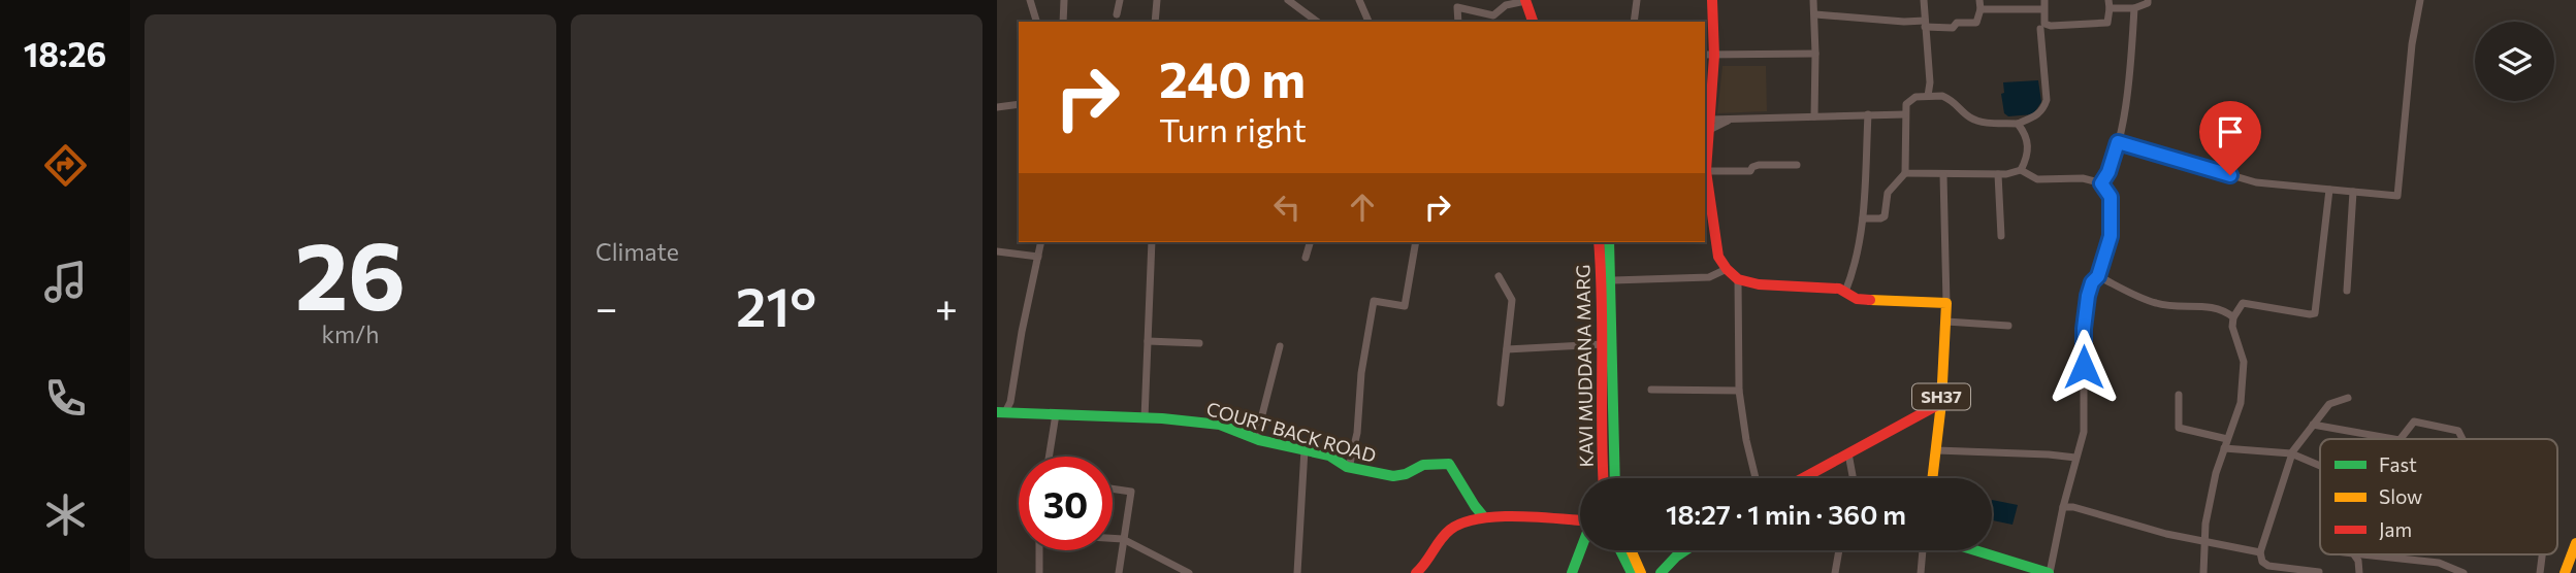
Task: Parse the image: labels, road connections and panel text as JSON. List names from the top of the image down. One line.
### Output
{"streets":{"main road":["KAVI MUDDANA MARG","SH37","COURT BACK ROAD"]},"legend":["Fast","Slow","Jam"],"page":{"tabs":"18:26","tile":[["26","km/h"],"Climate"],"turn":["240 m","Turn right"],"heat":["−","21°","+"],"limit":"30","trip":"18:27 · 1 min · 360 m"}}
